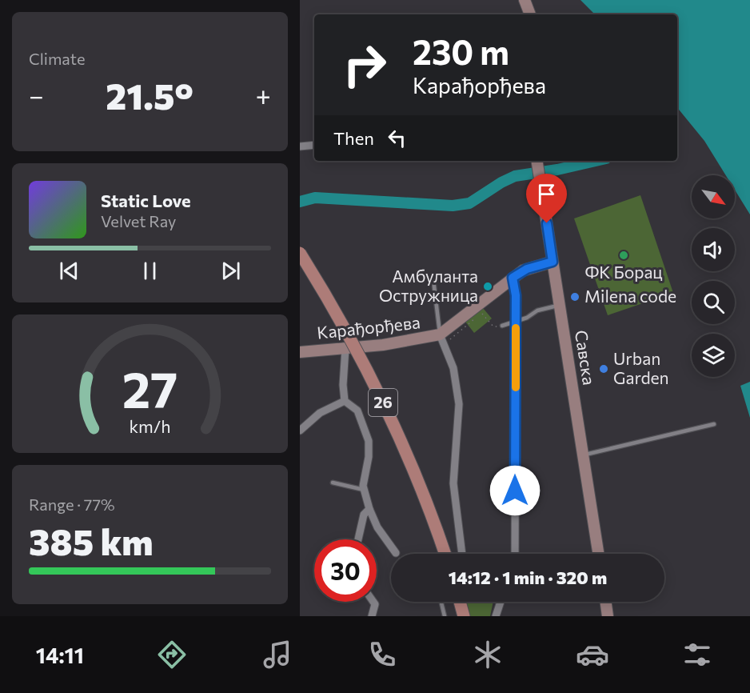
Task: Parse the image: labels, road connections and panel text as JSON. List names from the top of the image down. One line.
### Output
{"streets":{"main road":["26"],"street":["Карађорђева","Савска"]},"crossings":[["Карађорђева","Савска"]],"places":["ФК Борац","Амбуланта Остружница","Milena code","Urban Garden"],"north":"bottom right","page":{"tile":["Climate",["Range · 77%","385 km"]],"turn":["230 m","Карађорђева"],"heat":["−","21.5°","+"],"then":"Then","song":["Static Love","Velvet Ray"],"limit":"30","trip":"14:12 · 1 min · 320 m","tabs":"14:11","gauge":["27","km/h"]}}
